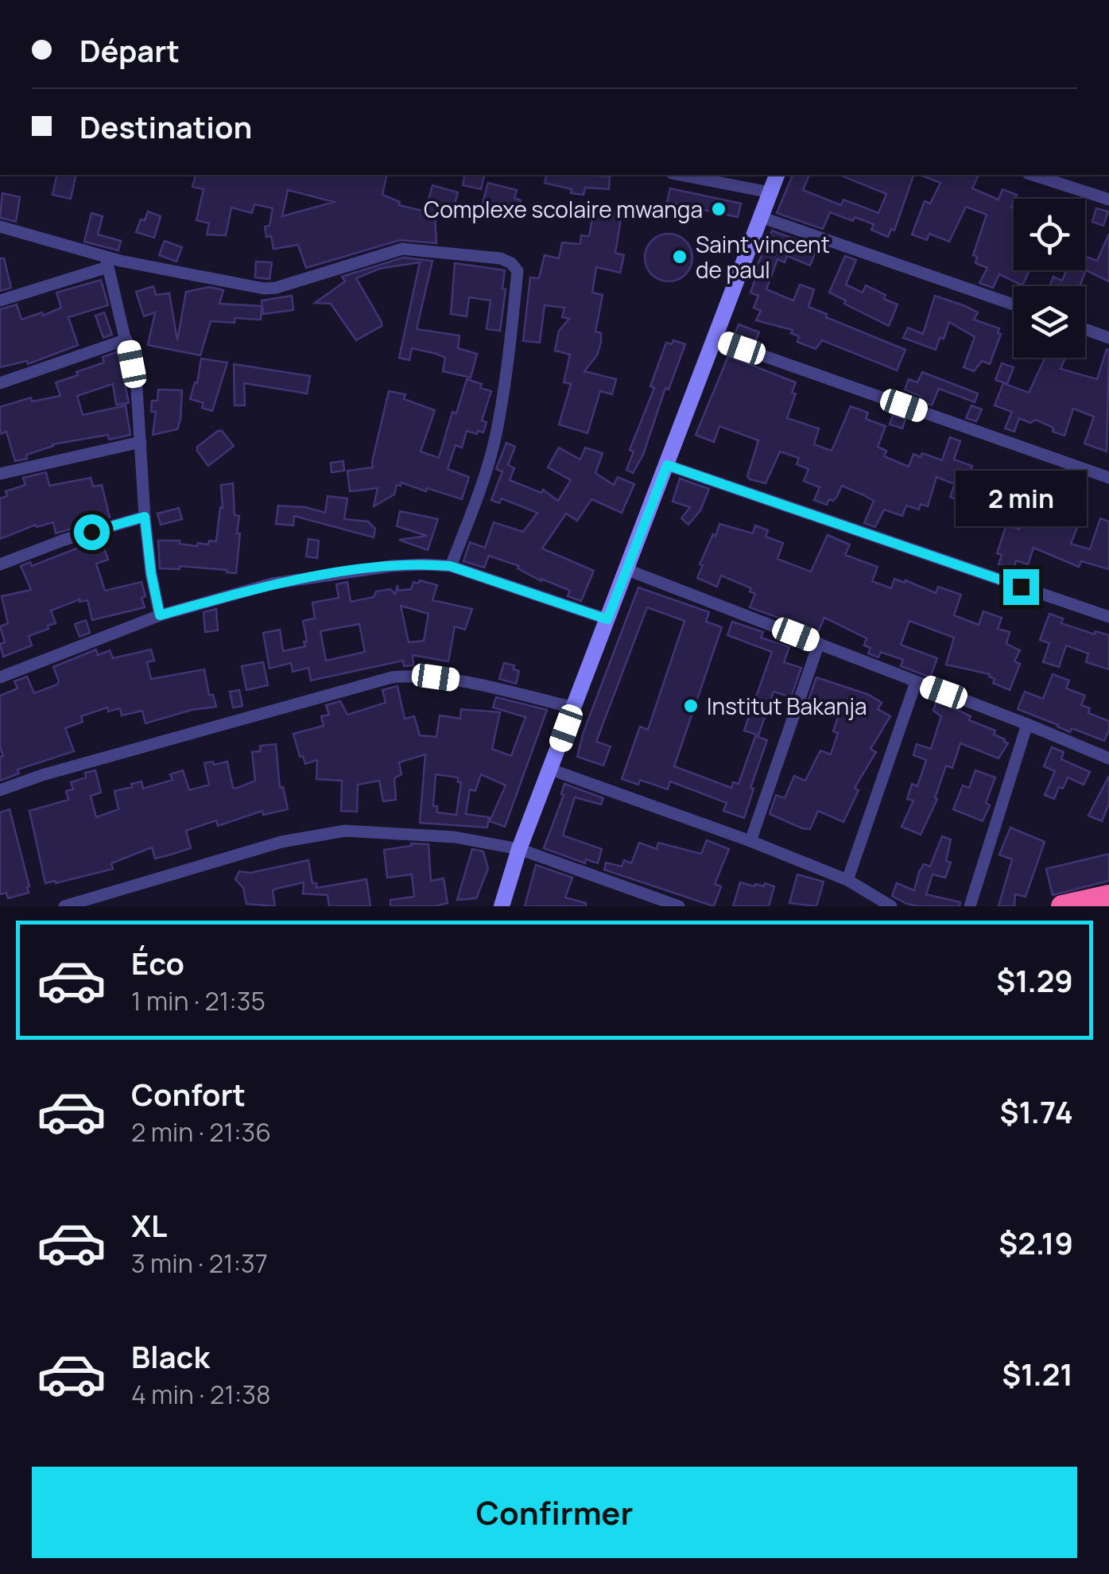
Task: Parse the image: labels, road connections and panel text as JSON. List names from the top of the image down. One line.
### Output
{"places":["Complexe scolaire mwanga","Saint vincent de paul","Institut Bakanja"],"page":{"banner":["Départ","Destination"],"bubble":"2 min","list":[{"name":"Éco","note":"1 min · 21:35","value":"$1.29"},{"name":"Confort","note":"2 min · 21:36","value":"$1.74"},{"name":"XL","note":"3 min · 21:37","value":"$2.19"},{"name":"Black","note":"4 min · 21:38","value":"$1.21"}],"buttons":"Confirmer"}}
